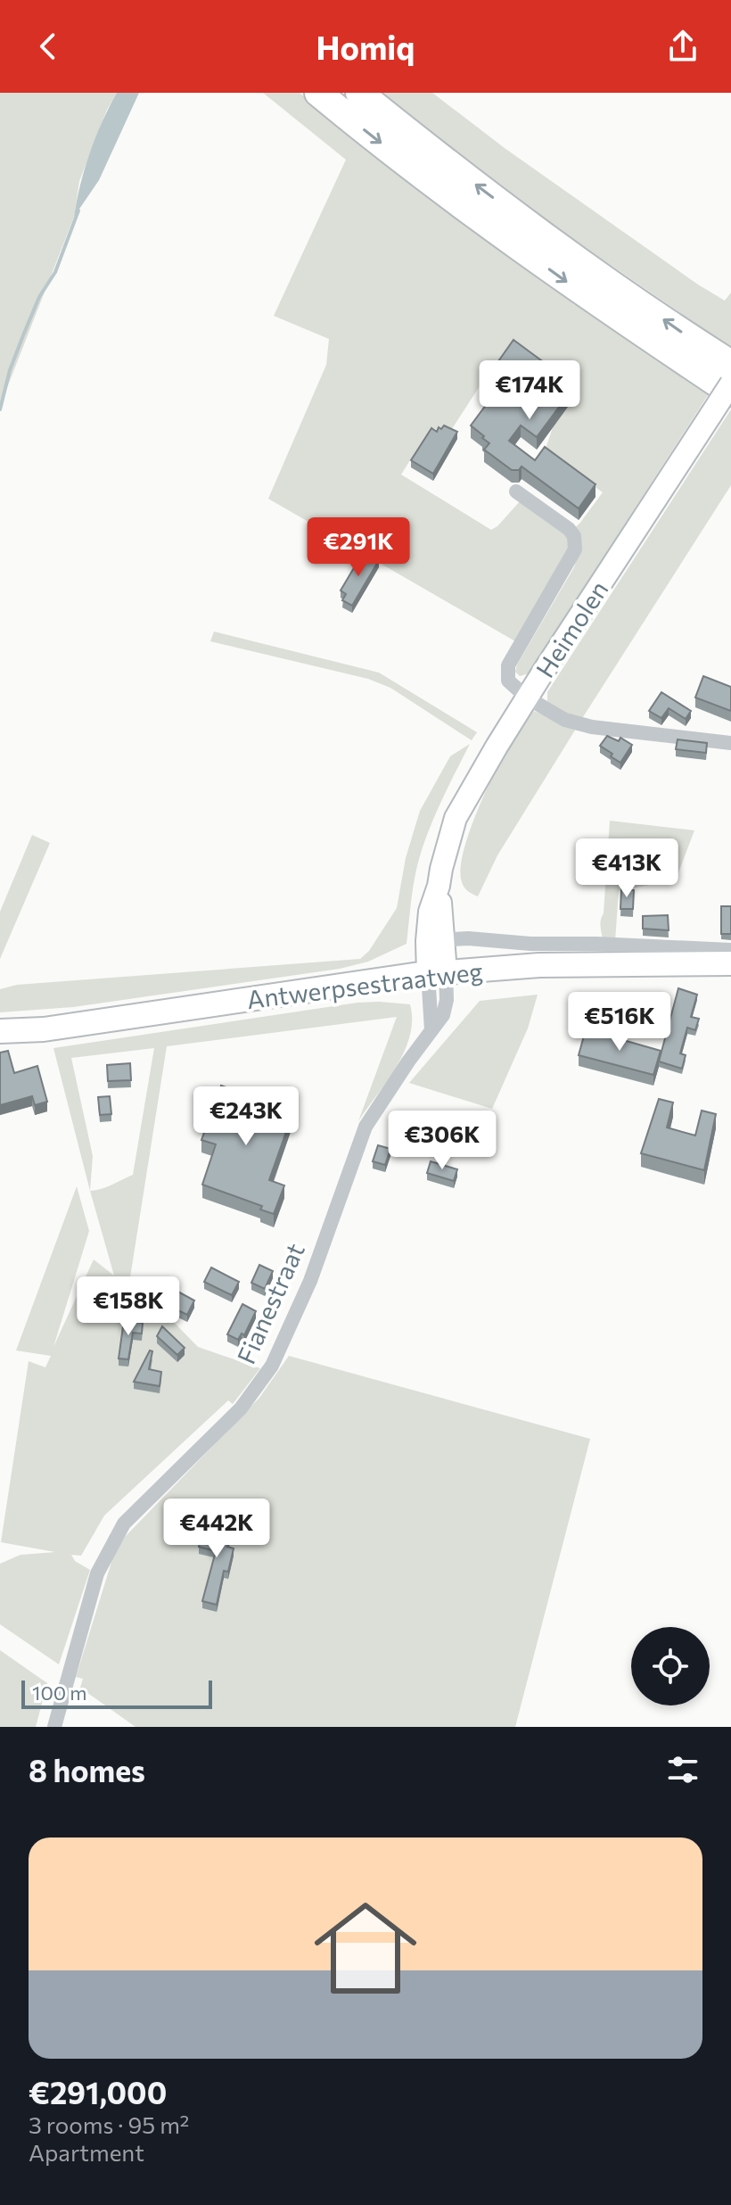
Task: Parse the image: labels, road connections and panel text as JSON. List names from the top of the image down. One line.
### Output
{"streets":{"main road":["Antwerpsestraatweg"],"street":["Heimolen","Fianestraat"]},"crossings":[["Heimolen","Antwerpsestraatweg"],["Heimolen","Fianestraat"],["Antwerpsestraatweg","Fianestraat"]],"scale_bar":"100 m","page":{"header":"Homiq","price":["€174K","€291K","€413K","€516K","€243K","€306K","€158K","€442K"],"scale":"100 m","heading":"8 homes","list":[{"name":"€291,000","note":"3 rooms · 95 m² · Apartment"}]}}
